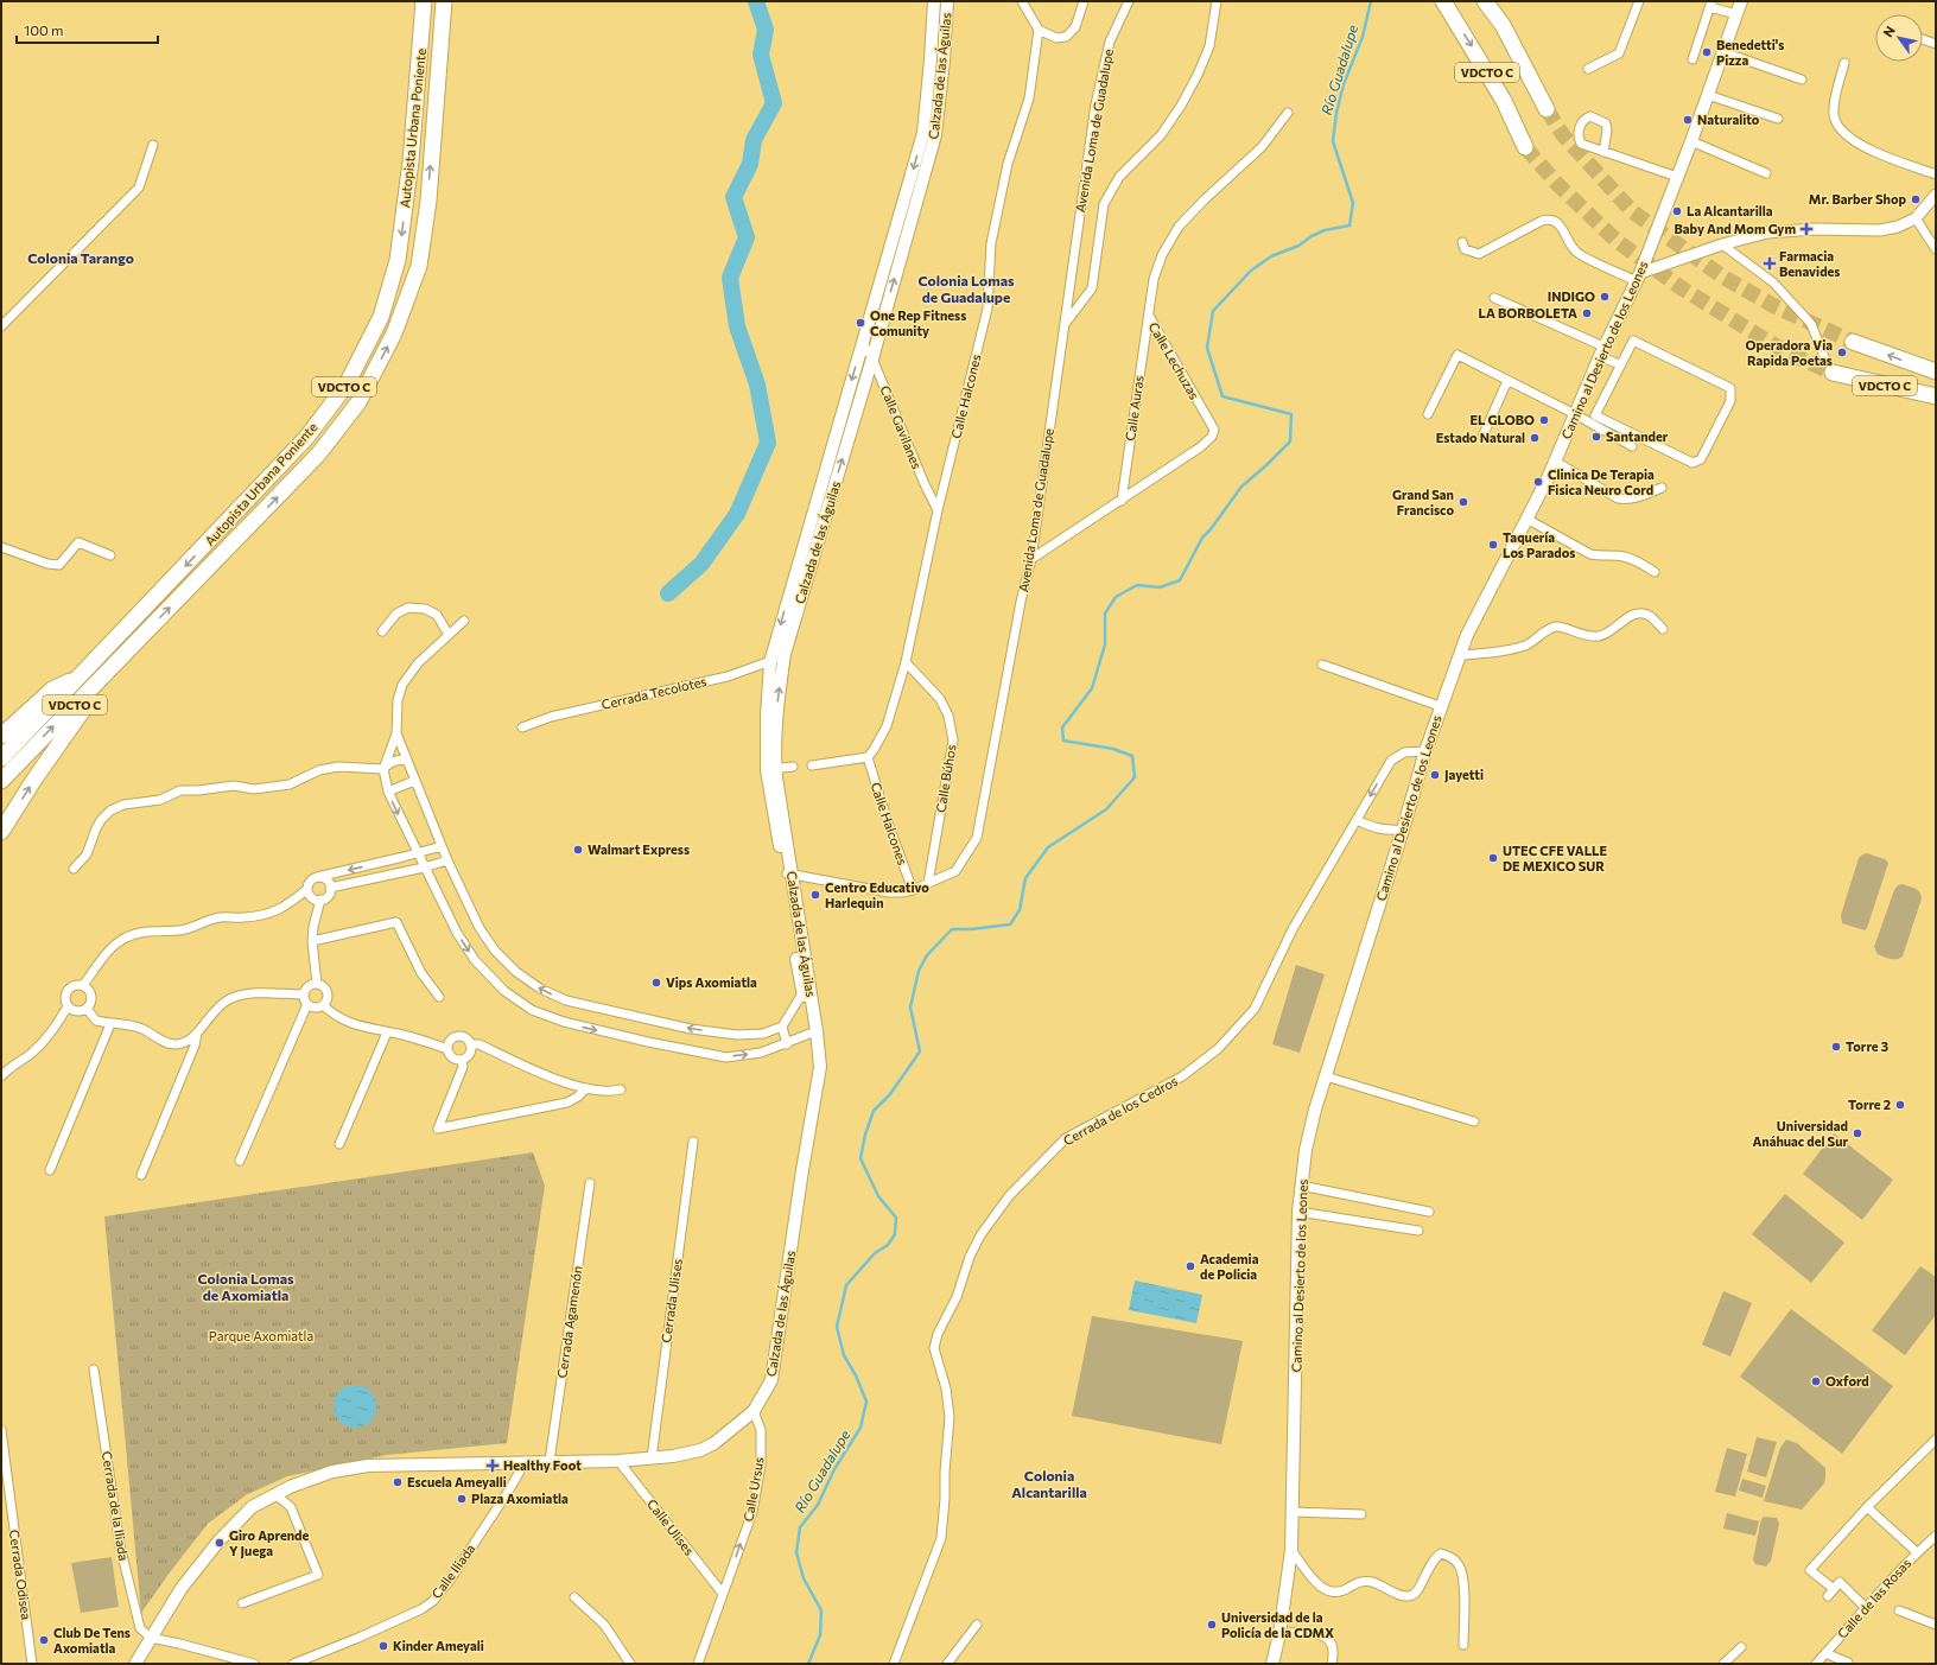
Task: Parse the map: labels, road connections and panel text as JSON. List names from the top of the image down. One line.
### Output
{"streets":{"highway":["VDCTO C","Autopista Urbana Poniente"],"main road":["Calzada de las Águilas","Camino al Desierto de los Leones"],"street":["Avenida Loma de Guadalupe","Calle Lechuzas","Calle Halcones","Calle Auras","Calle Gavilanes","Cerrada Tecolotes","Calle Búhos","Cerrada de los Cedros","Cerrada Ulises","Cerrada Agamenón","Calle Ursus","Cerrada de la Iliada","Calle Ulises","Calle Iliada","Cerrada Odisea","Calle de las Rosas"]},"crossings":[["VDCTO C","Autopista Urbana Poniente"],["Calzada de las Águilas","Avenida Loma de Guadalupe"],["Calzada de las Águilas","Calle Gavilanes"],["Calzada de las Águilas","Cerrada Tecolotes"],["Calzada de las Águilas","Cerrada Ulises"],["Calzada de las Águilas","Cerrada Agamenón"],["Calzada de las Águilas","Calle Ursus"],["Calzada de las Águilas","Cerrada de la Iliada"],["Calzada de las Águilas","Calle Ulises"],["Calzada de las Águilas","Calle Iliada"],["Avenida Loma de Guadalupe","Calle Lechuzas"],["Avenida Loma de Guadalupe","Calle Halcones"],["Avenida Loma de Guadalupe","Calle Búhos"],["Camino al Desierto de los Leones","Cerrada de los Cedros"],["Calle Lechuzas","Calle Auras"],["Calle Halcones","Calle Gavilanes"],["Calle Halcones","Calle Búhos"],["Calle Ursus","Calle Ulises"]],"one_way":["Calle Ursus"],"districts":["Colonia Tarango","Colonia Lomas de Guadalupe","Colonia Lomas de Axomiatla","Colonia Alcantarilla"],"water":["Río Guadalupe"],"parks":["Parque Axomiatla"],"places":{"other":["Benedetti's Pizza","Naturalito","Mr. Barber Shop","La Alcantarilla","INDIGO","LA BORBOLETA","One Rep Fitness Comunity","Operadora Via Rapida Poetas","EL GLOBO","Santander","Estado Natural","Clinica De Terapia Fisica Neuro Cord","Grand San Francisco","Taquería Los Parados","Jayetti","Walmart Express","UTEC CFE VALLE DE MEXICO SUR","Centro Educativo Harlequin","Vips Axomiatla","Torre 3","Torre 2","Universidad Anáhuac del Sur","Academia de Policia","Oxford","Escuela Ameyalli","Plaza Axomiatla","Giro Aprende Y Juega","Universidad de la Policía de la CDMX","Club De Tens Axomiatla","Kinder Ameyali"],"health":["Baby And Mom Gym","Farmacia Benavides","Healthy Foot"]},"scale_bar":"100 m","north":"top left"}
